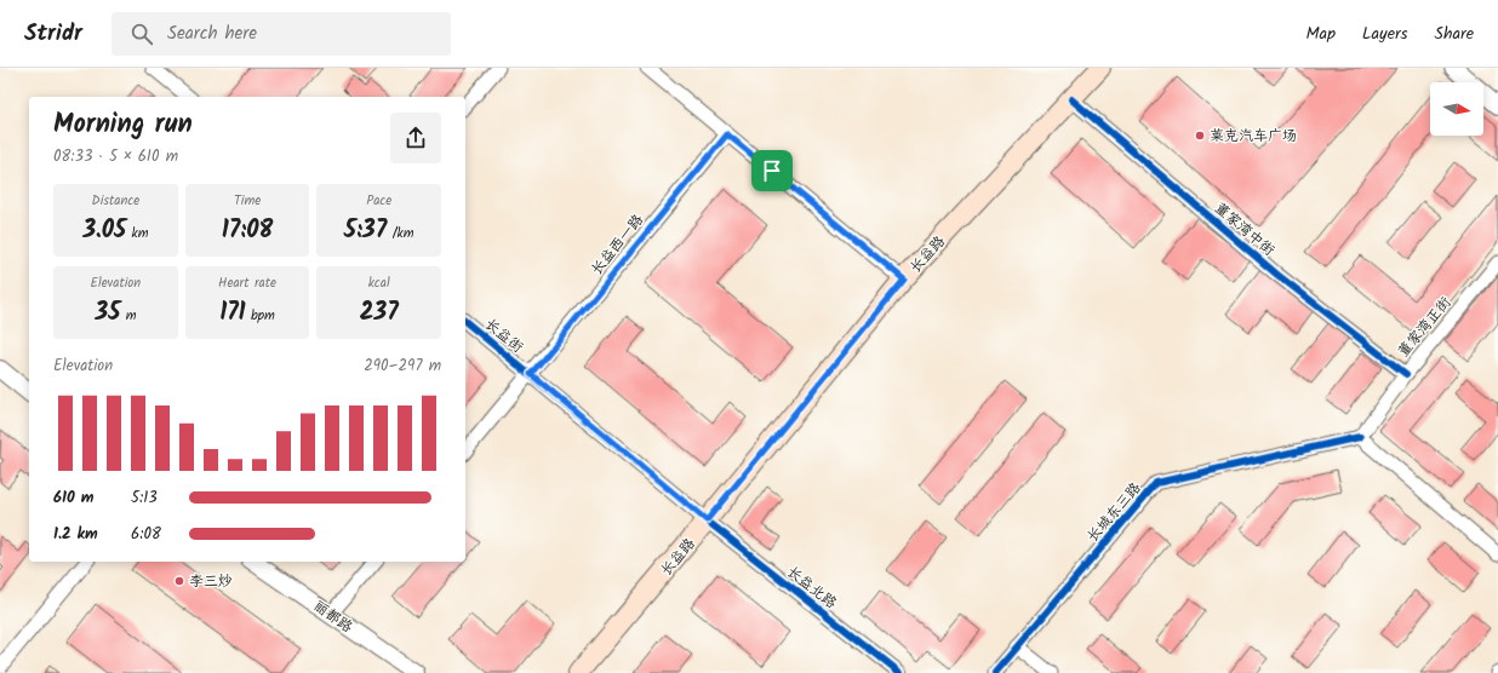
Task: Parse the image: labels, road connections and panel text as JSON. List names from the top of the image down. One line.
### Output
{"streets":{"main road":["长益路"],"street":["董家湾中街","长益西一路","董家湾正街","长益街","长城东三路","长益北路","丽都路"]},"crossings":[["董家湾中街","长益路"],["董家湾中街","董家湾正街"],["长益西一路","长益街"],["长益路","长益街"],["长益路","长益北路"],["董家湾正街","长城东三路"],["长益街","长益北路"]],"places":["莱克汽车广场","李三炒"],"north":"right","page":{"header":"Stridr","search":"Search here","nav":["Map","Layers","Share"],"heading":["Morning run","08:33 · 5 × 610 m"],"stats":[["Distance","3.05 km"],["Time","17:08"],["Pace","5:37 /km"],["Elevation","35 m"],["Heart rate","171 bpm"],["kcal","237"]],"chart":["Elevation","290–297 m"],"list":[{"name":"610 m","note":"5:13"},{"name":"1.2 km","note":"6:08"}]}}
